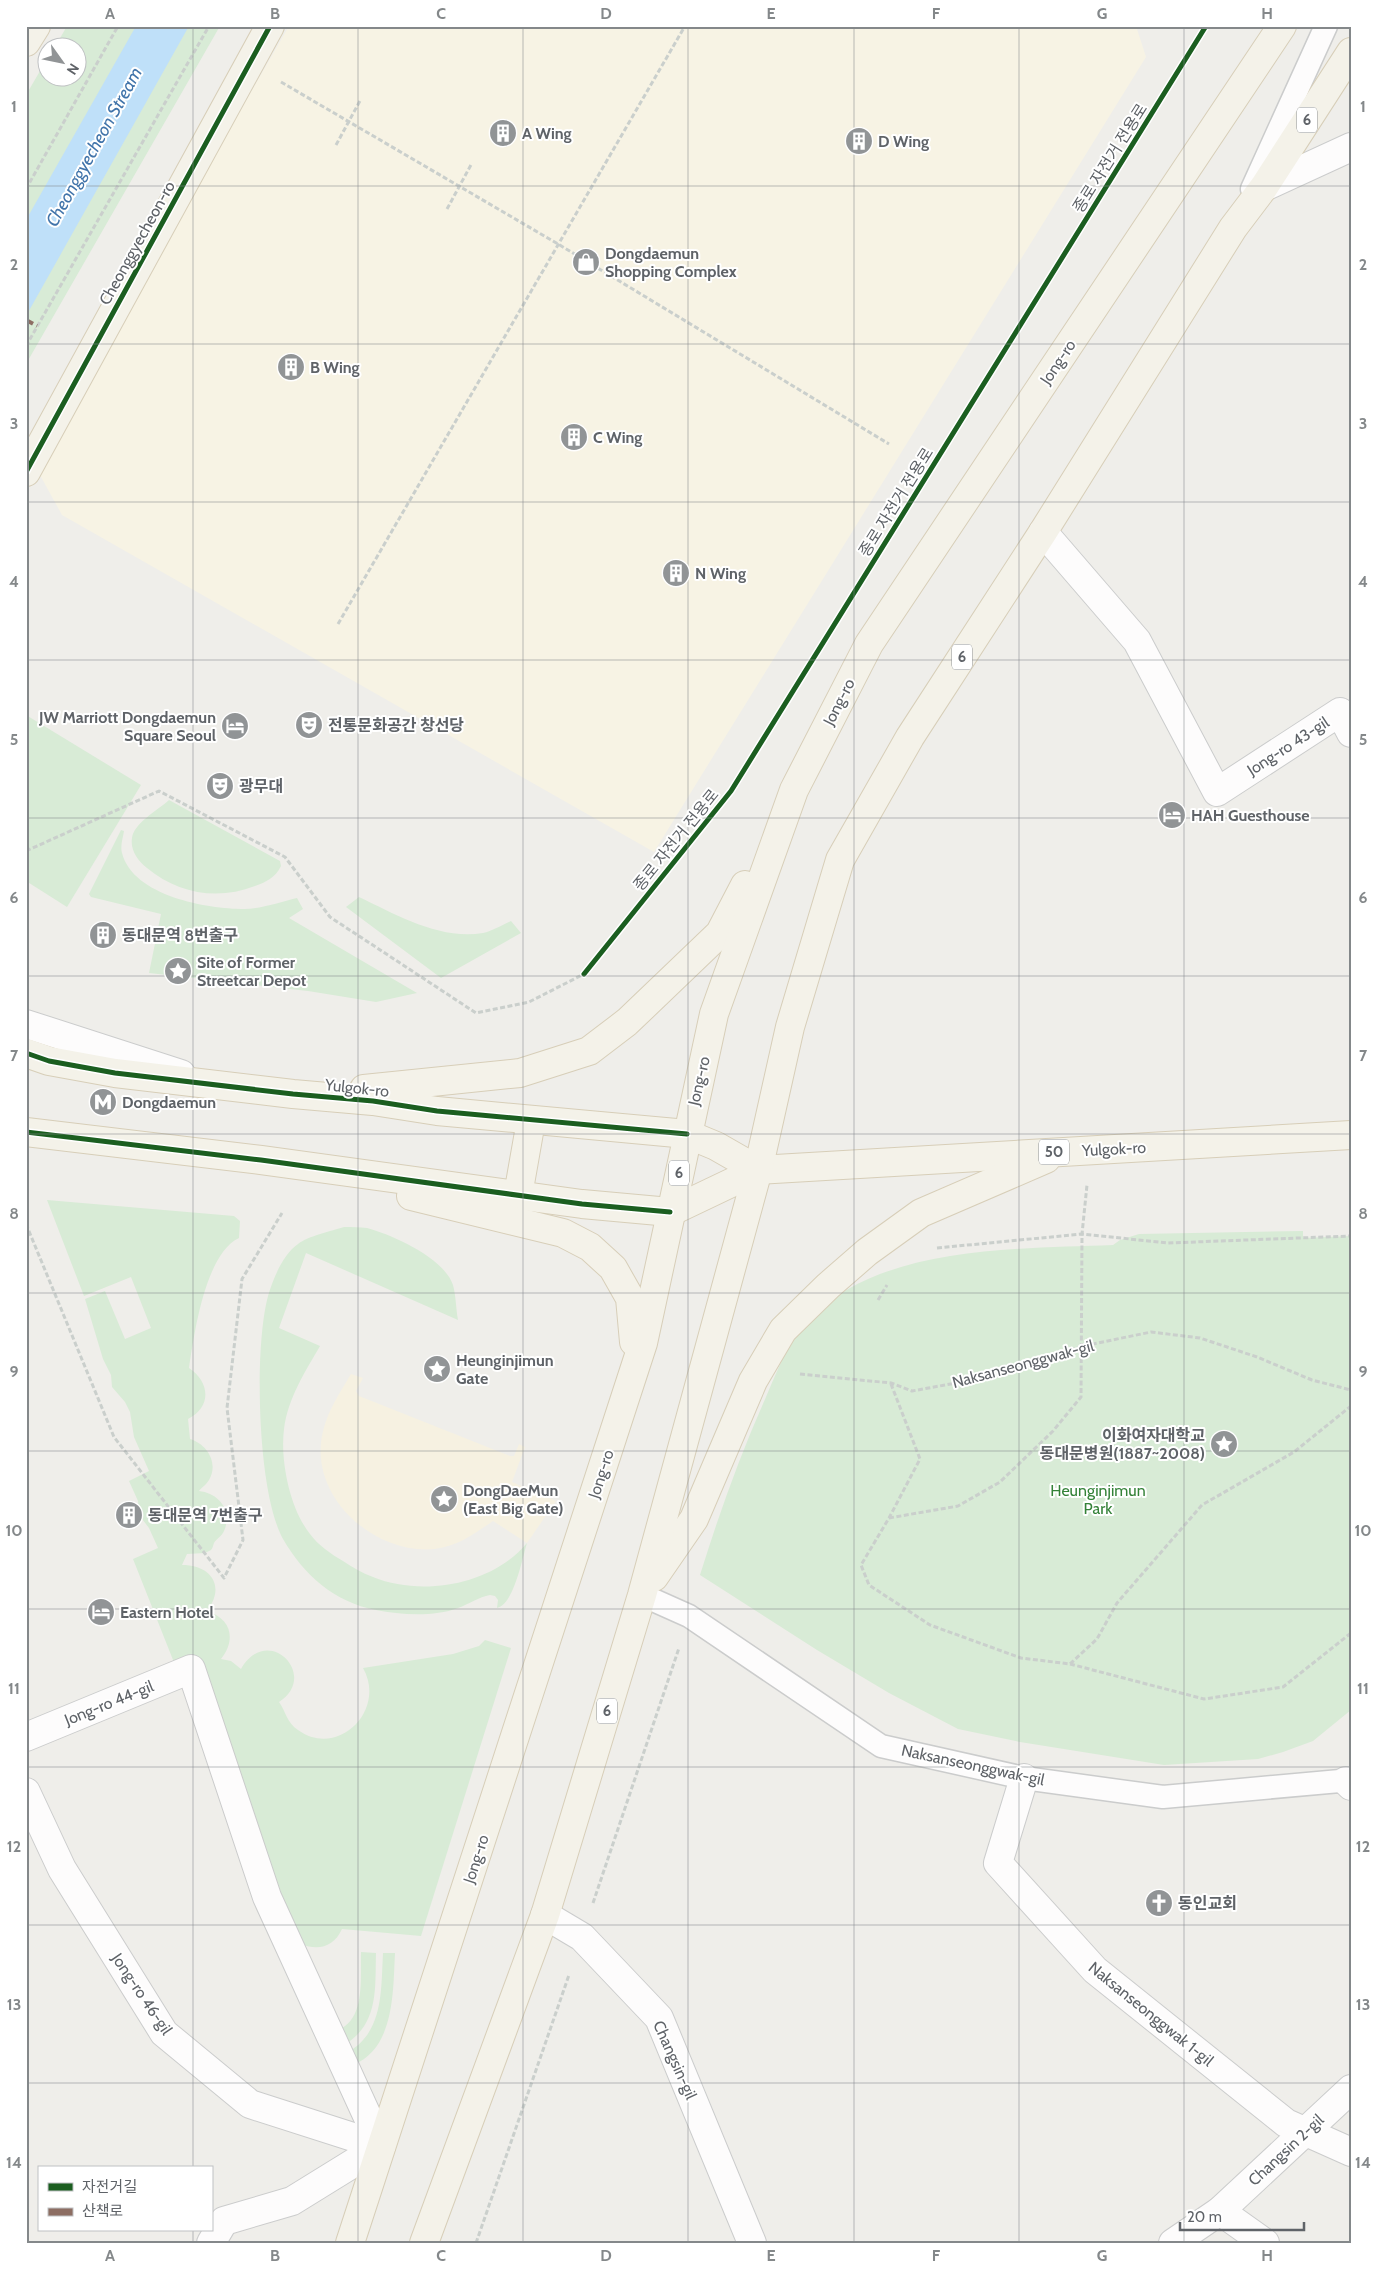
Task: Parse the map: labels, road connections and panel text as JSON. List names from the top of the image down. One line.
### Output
{"streets":{"main road":["6","Cheonggyecheon-ro","Jong-ro","Yulgok-ro","50"],"street":["Jong-ro 43-gil","Jong-ro 44-gil","Jong-ro 46-gil","Naksanseonggwak 1-gil","Changsin-gil","Changsin 2-gil"],"lane":["Naksanseonggwak-gil"],"cycle path":["종로 자전거 전용로"]},"crossings":[["6","Jong-ro 43-gil"],["6","Yulgok-ro"],["6","Naksanseonggwak-gil"],["6","Changsin-gil"],["Jong-ro","Yulgok-ro"],["Jong-ro","Jong-ro 44-gil"],["Jong-ro","Jong-ro 46-gil"],["Naksanseonggwak-gil","Naksanseonggwak 1-gil"],["Jong-ro 44-gil","Jong-ro 46-gil"],["Naksanseonggwak 1-gil","Changsin 2-gil"]],"water":["Cheonggyecheon Stream"],"parks":["Heunginjimun Park"],"places":{"building":["A Wing","D Wing","B Wing","C Wing","N Wing","동대문역 8번출구","동대문역 7번출구"],"shop":["Dongdaemun Shopping Complex"],"theatre":["전통문화공간 창선당","광무대"],"hotel":["JW Marriott Dongdaemun Square Seoul","HAH Guesthouse","Eastern Hotel"],"place":["Site of Former Streetcar Depot","Heunginjimun Gate","이화여자대학교 동대문병원(1887~2008)","DongDaeMun (East Big Gate)"],"metro station":["Dongdaemun"],"church":["동인교회"]},"legend":["자전거길","산책로"],"scale_bar":"20 m","north":"bottom right","grid":{"columns":["A","B","C","D","E","F","G","H"],"rows":["1","2","3","4","5","6","7","8","9","10","11","12","13","14"]}}
